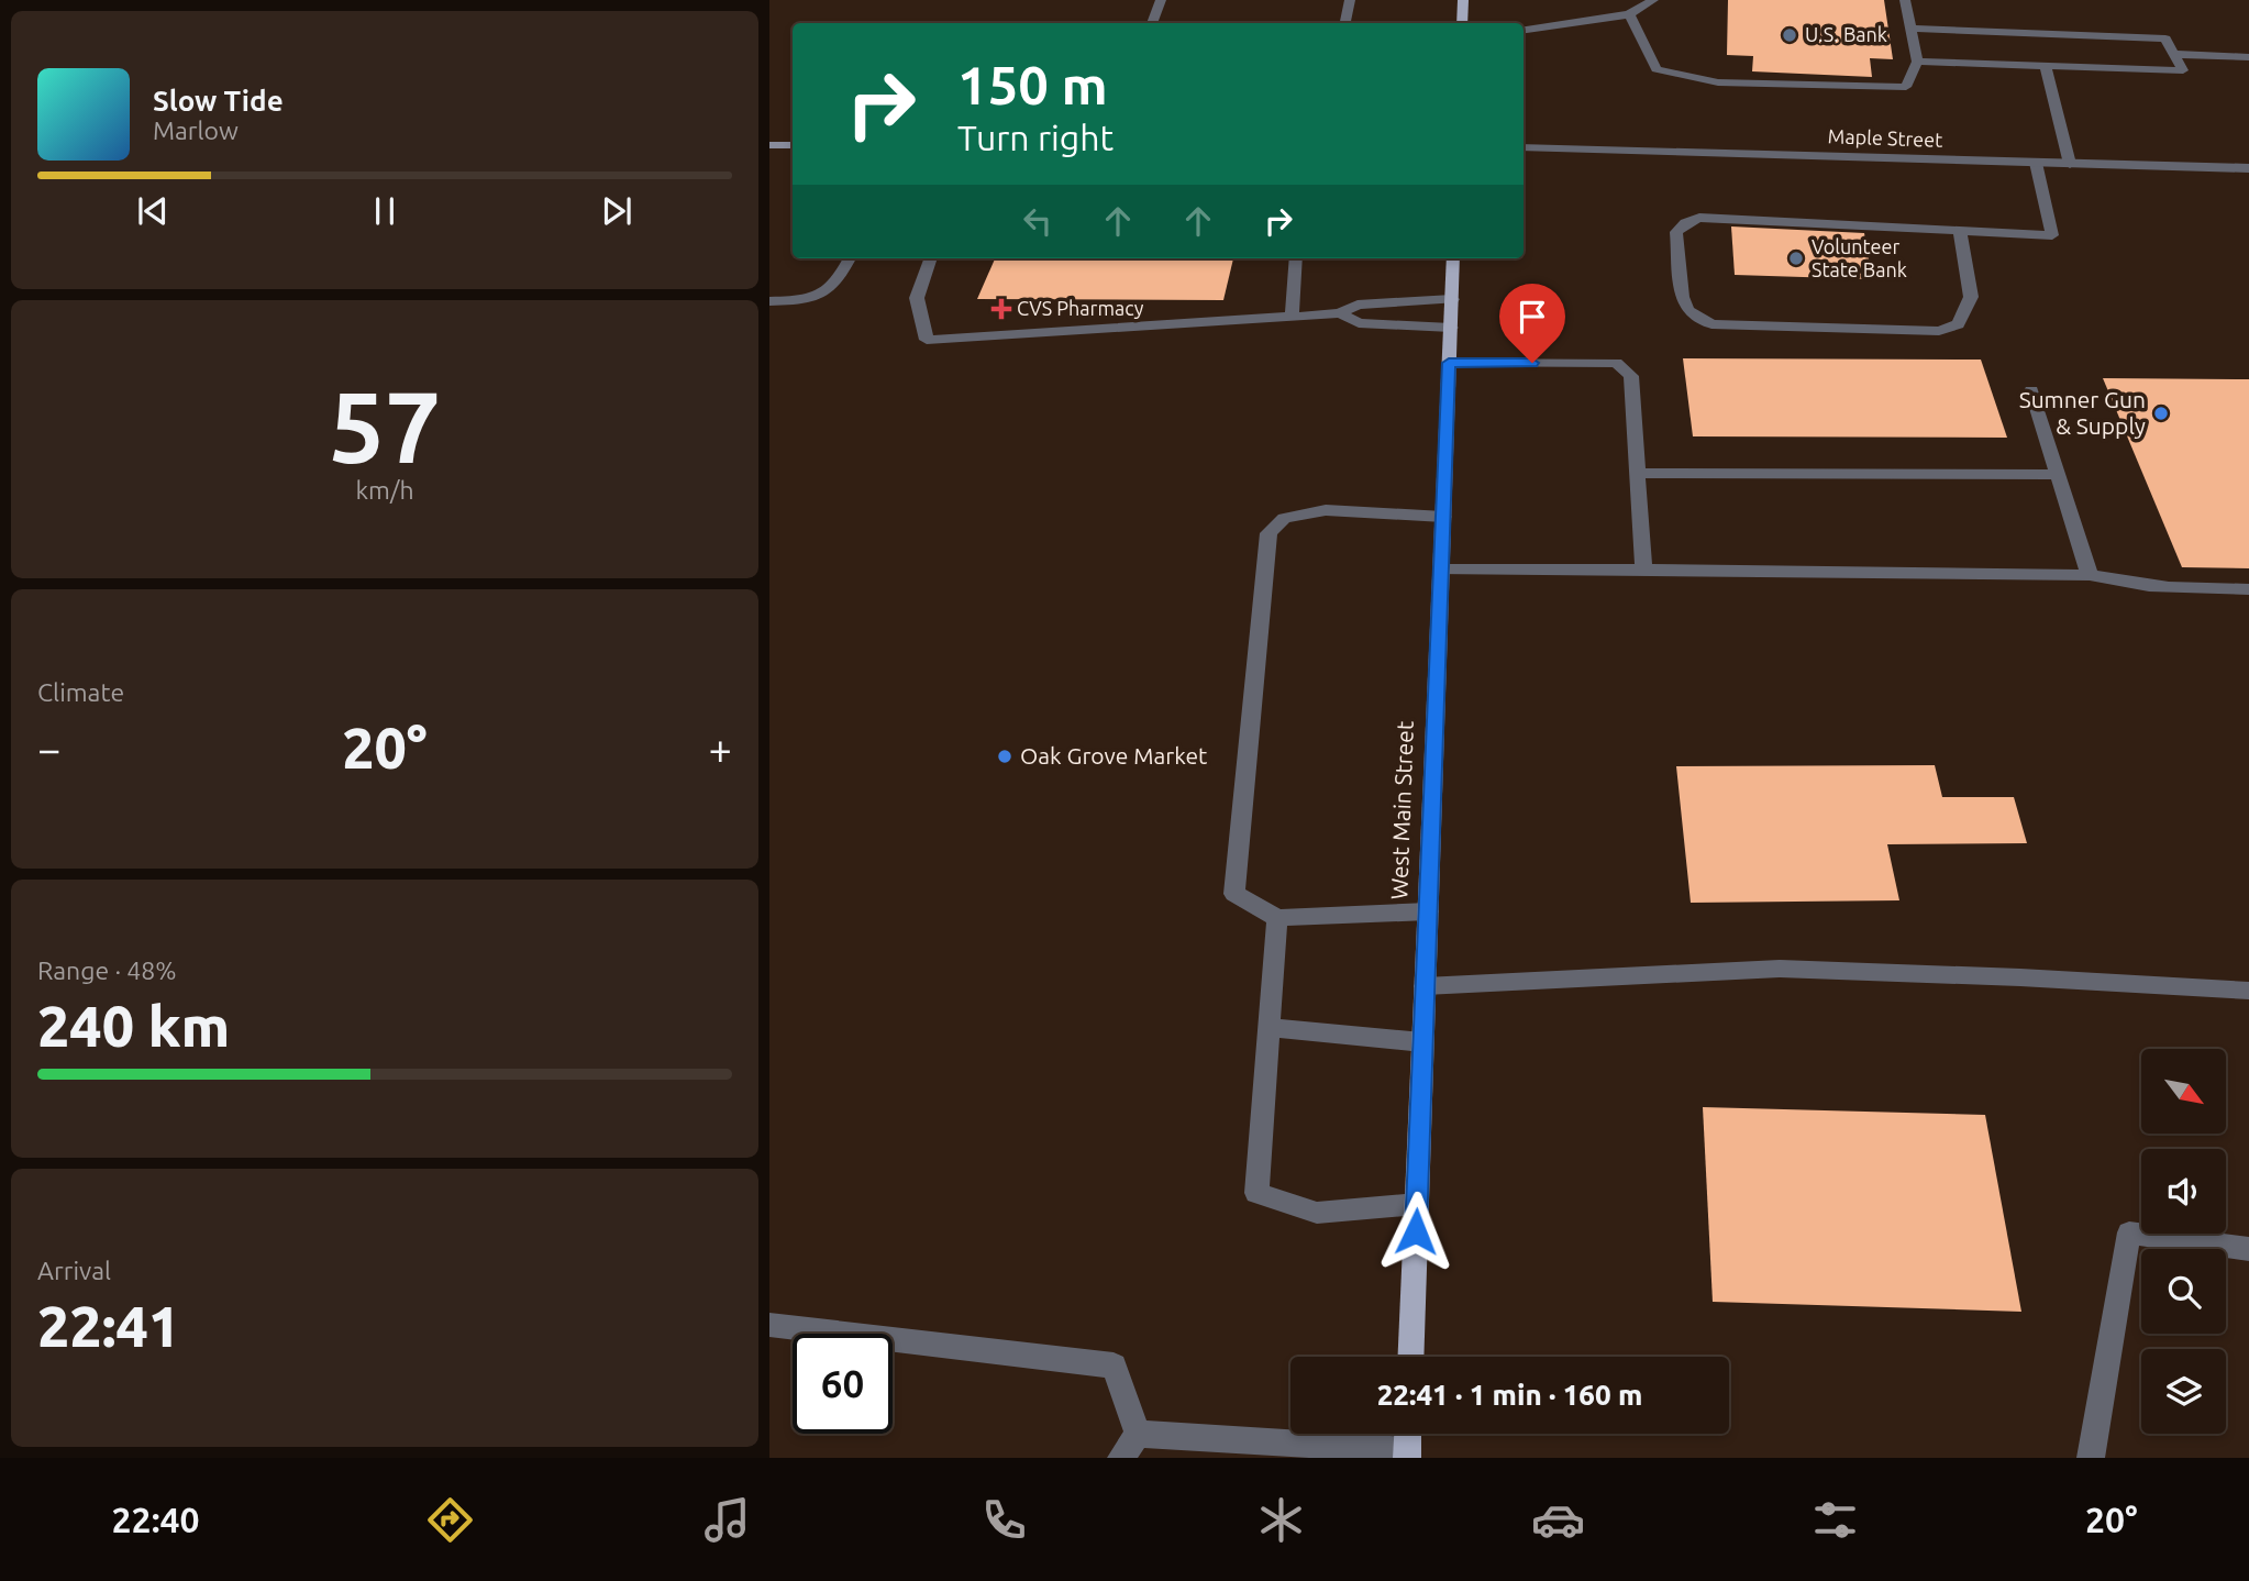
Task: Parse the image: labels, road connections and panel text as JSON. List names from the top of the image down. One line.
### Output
{"streets":{"main road":["West Main Street"],"street":["Maple Street"]},"places":{"other":["U.S. Bank","Volunteer State Bank","Sumner Gun & Supply","Oak Grove Market"],"health":["CVS Pharmacy"]},"north":"bottom right","page":{"turn":["150 m","Turn right"],"song":["Slow Tide","Marlow"],"tile":[["57","km/h"],"Climate",["Range · 48%","240 km"],["Arrival","22:41"]],"heat":["−","20°","+"],"limit":"60","trip":"22:41 · 1 min · 160 m","tabs":["22:40","20°"]}}
